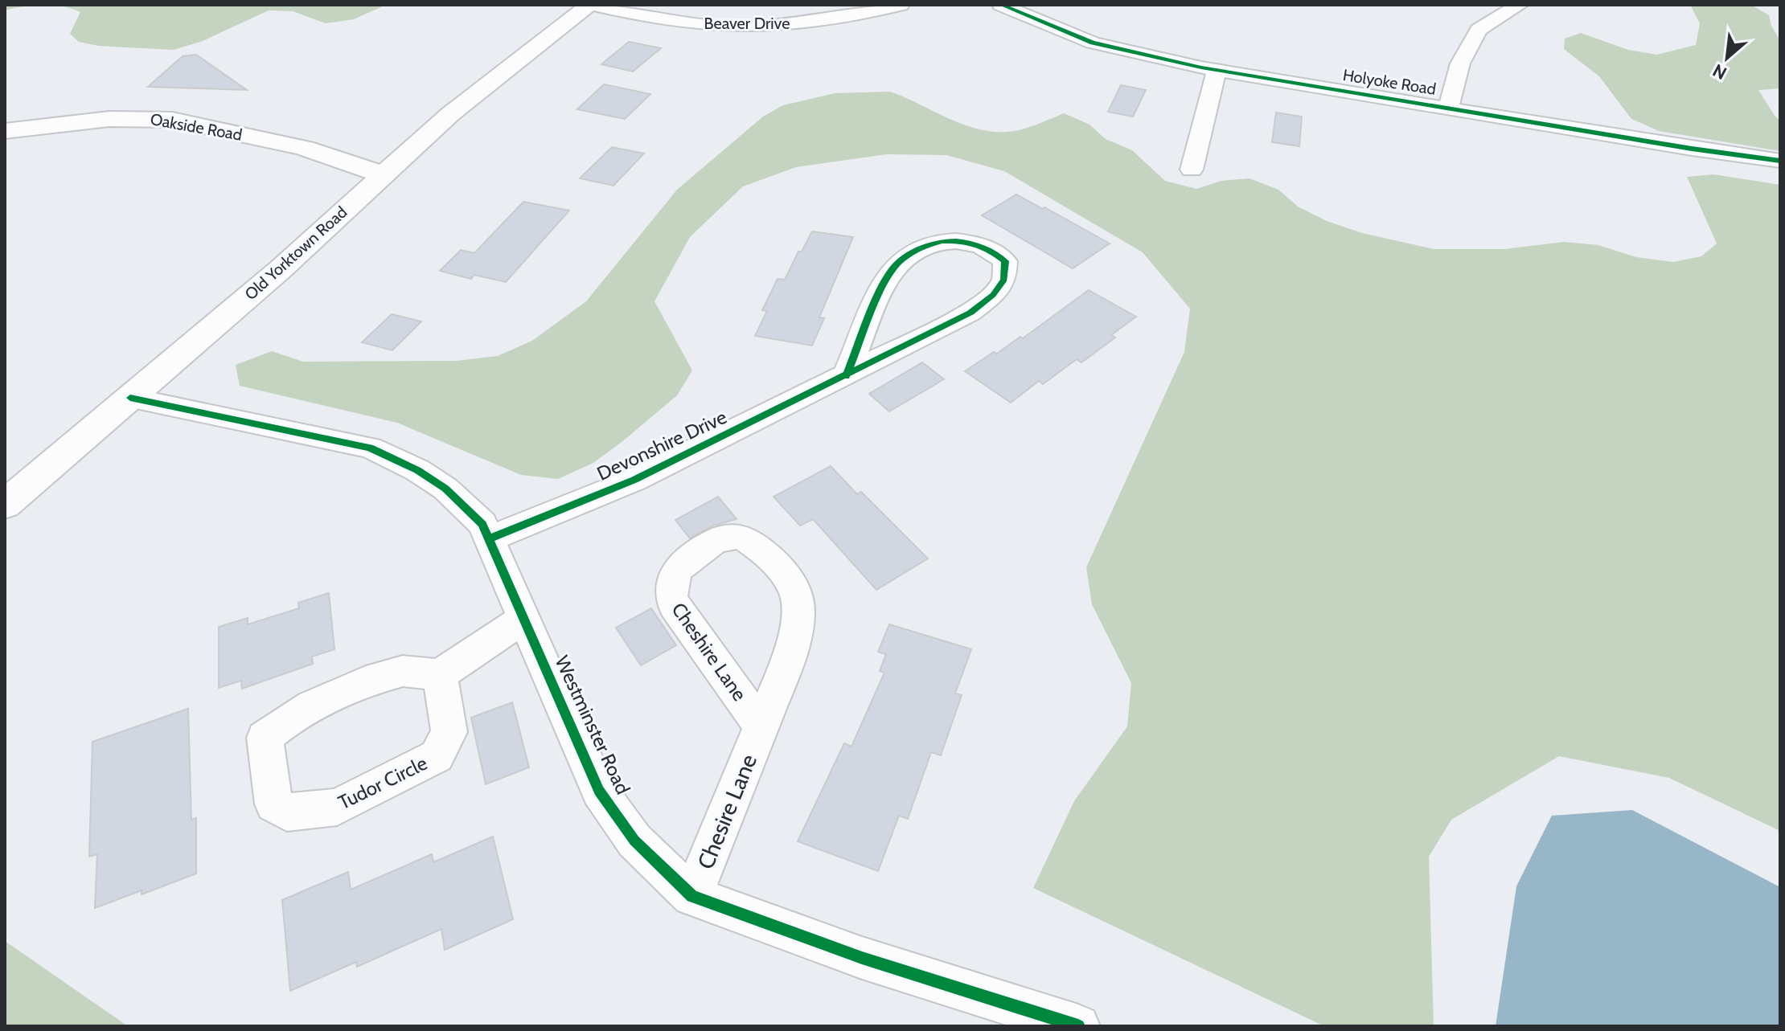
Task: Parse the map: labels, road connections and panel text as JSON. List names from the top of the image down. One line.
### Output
{"streets":{"main road":["Oakside Road","Old Yorktown Road"],"street":["Beaver Drive","Holyoke Road","Devonshire Drive","Cheshire Lane","Westminster Road","Tudor Circle","Chesire Lane"]},"crossings":[["Beaver Drive","Old Yorktown Road"],["Oakside Road","Old Yorktown Road"],["Old Yorktown Road","Westminster Road"],["Devonshire Drive","Westminster Road"],["Cheshire Lane","Chesire Lane"],["Westminster Road","Chesire Lane"]],"north":"bottom left"}
